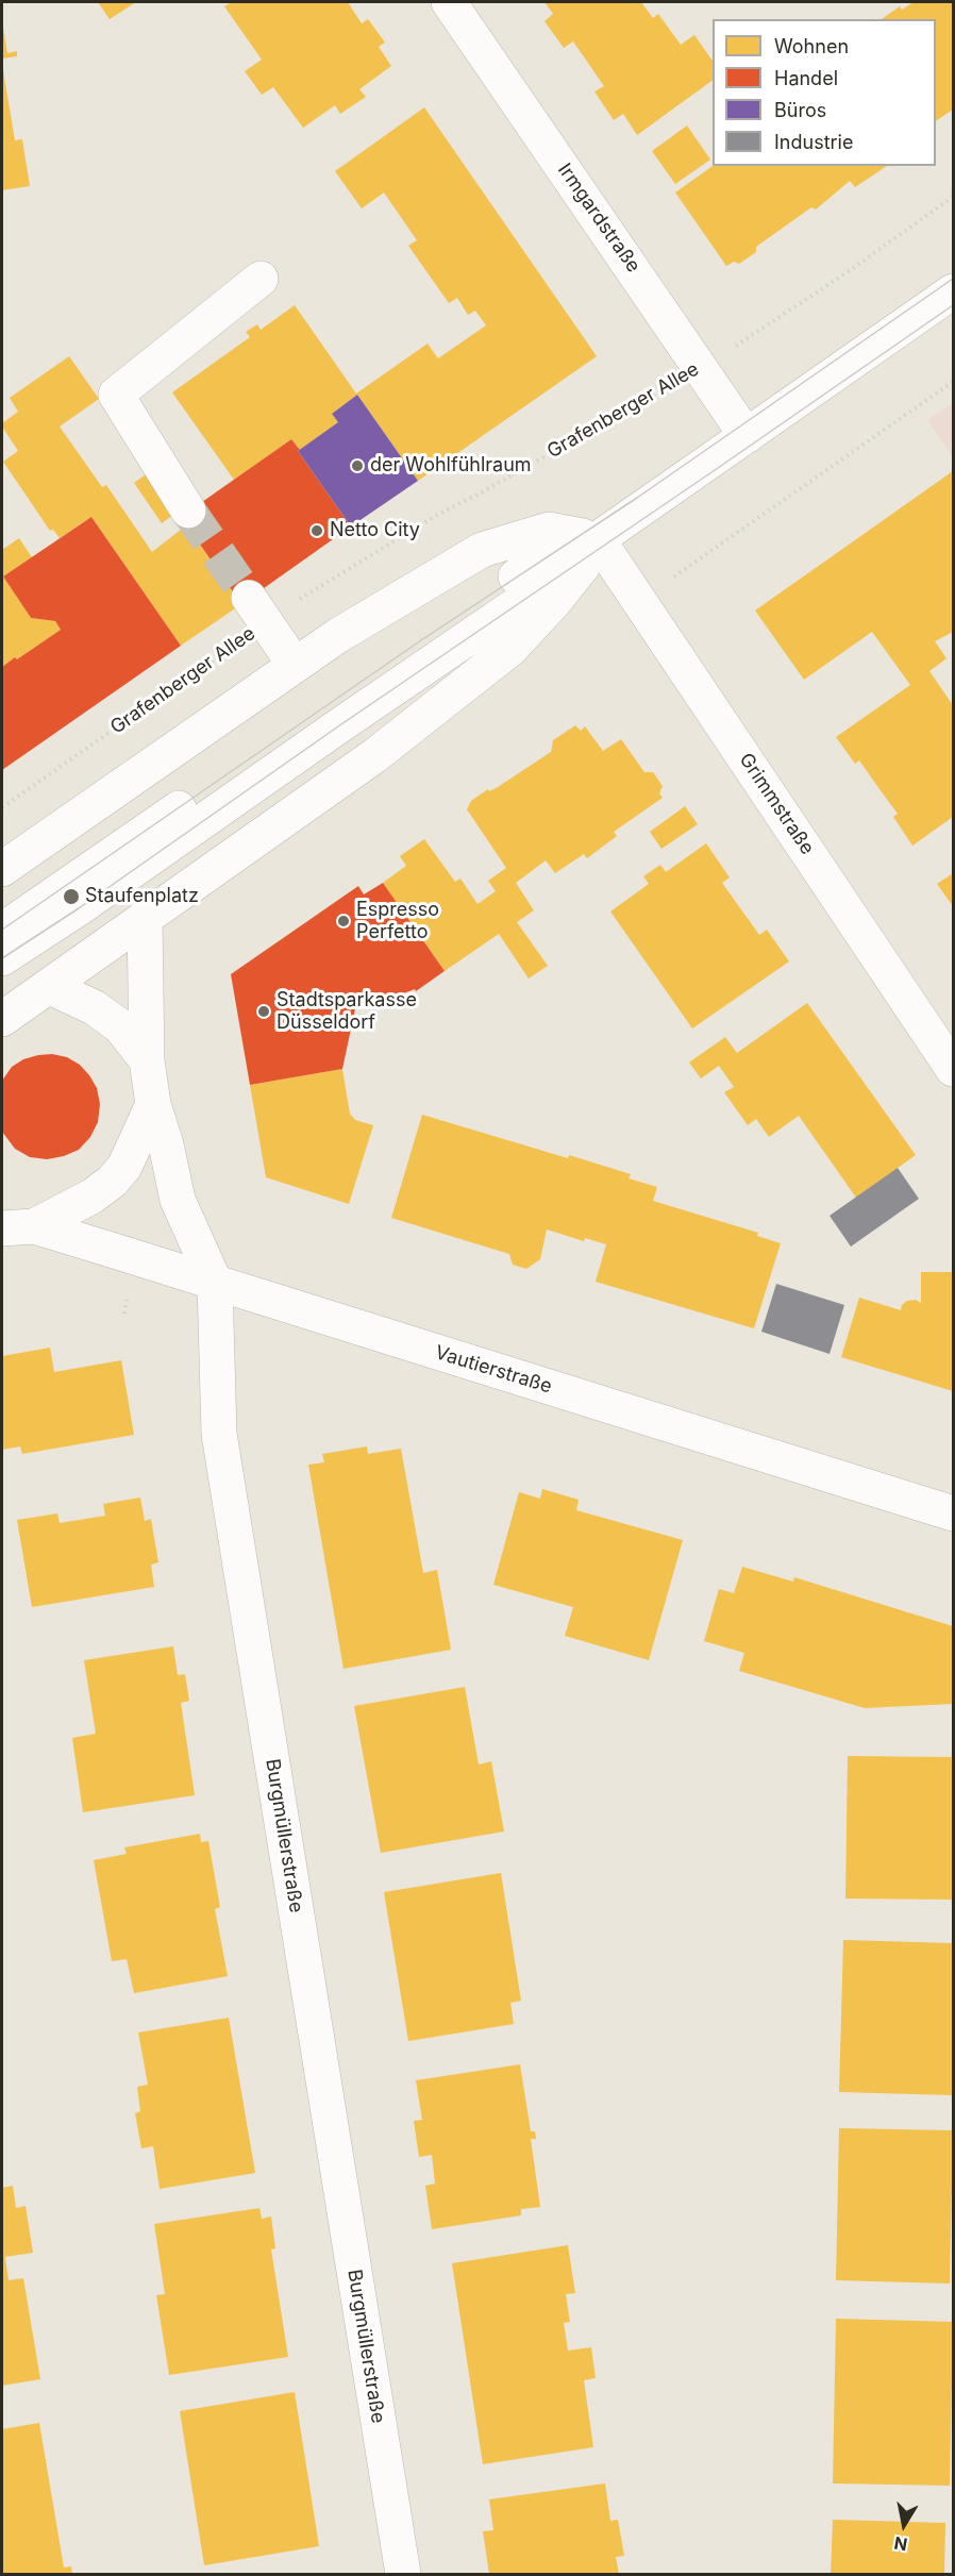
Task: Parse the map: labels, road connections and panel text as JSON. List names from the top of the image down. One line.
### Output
{"streets":{"street":["Irmgardstraße","Grimmstraße","Vautierstraße","Burgmüllerstraße"],"path":["Grafenberger Allee"]},"crossings":[["Irmgardstraße","Grafenberger Allee"],["Vautierstraße","Burgmüllerstraße"]],"places":["der Wohlfühlraum","Netto City","Staufenplatz","Espresso Perfetto","Stadtsparkasse Düsseldorf"],"legend":["Wohnen","Handel","Büros","Industrie"],"north":"bottom"}
